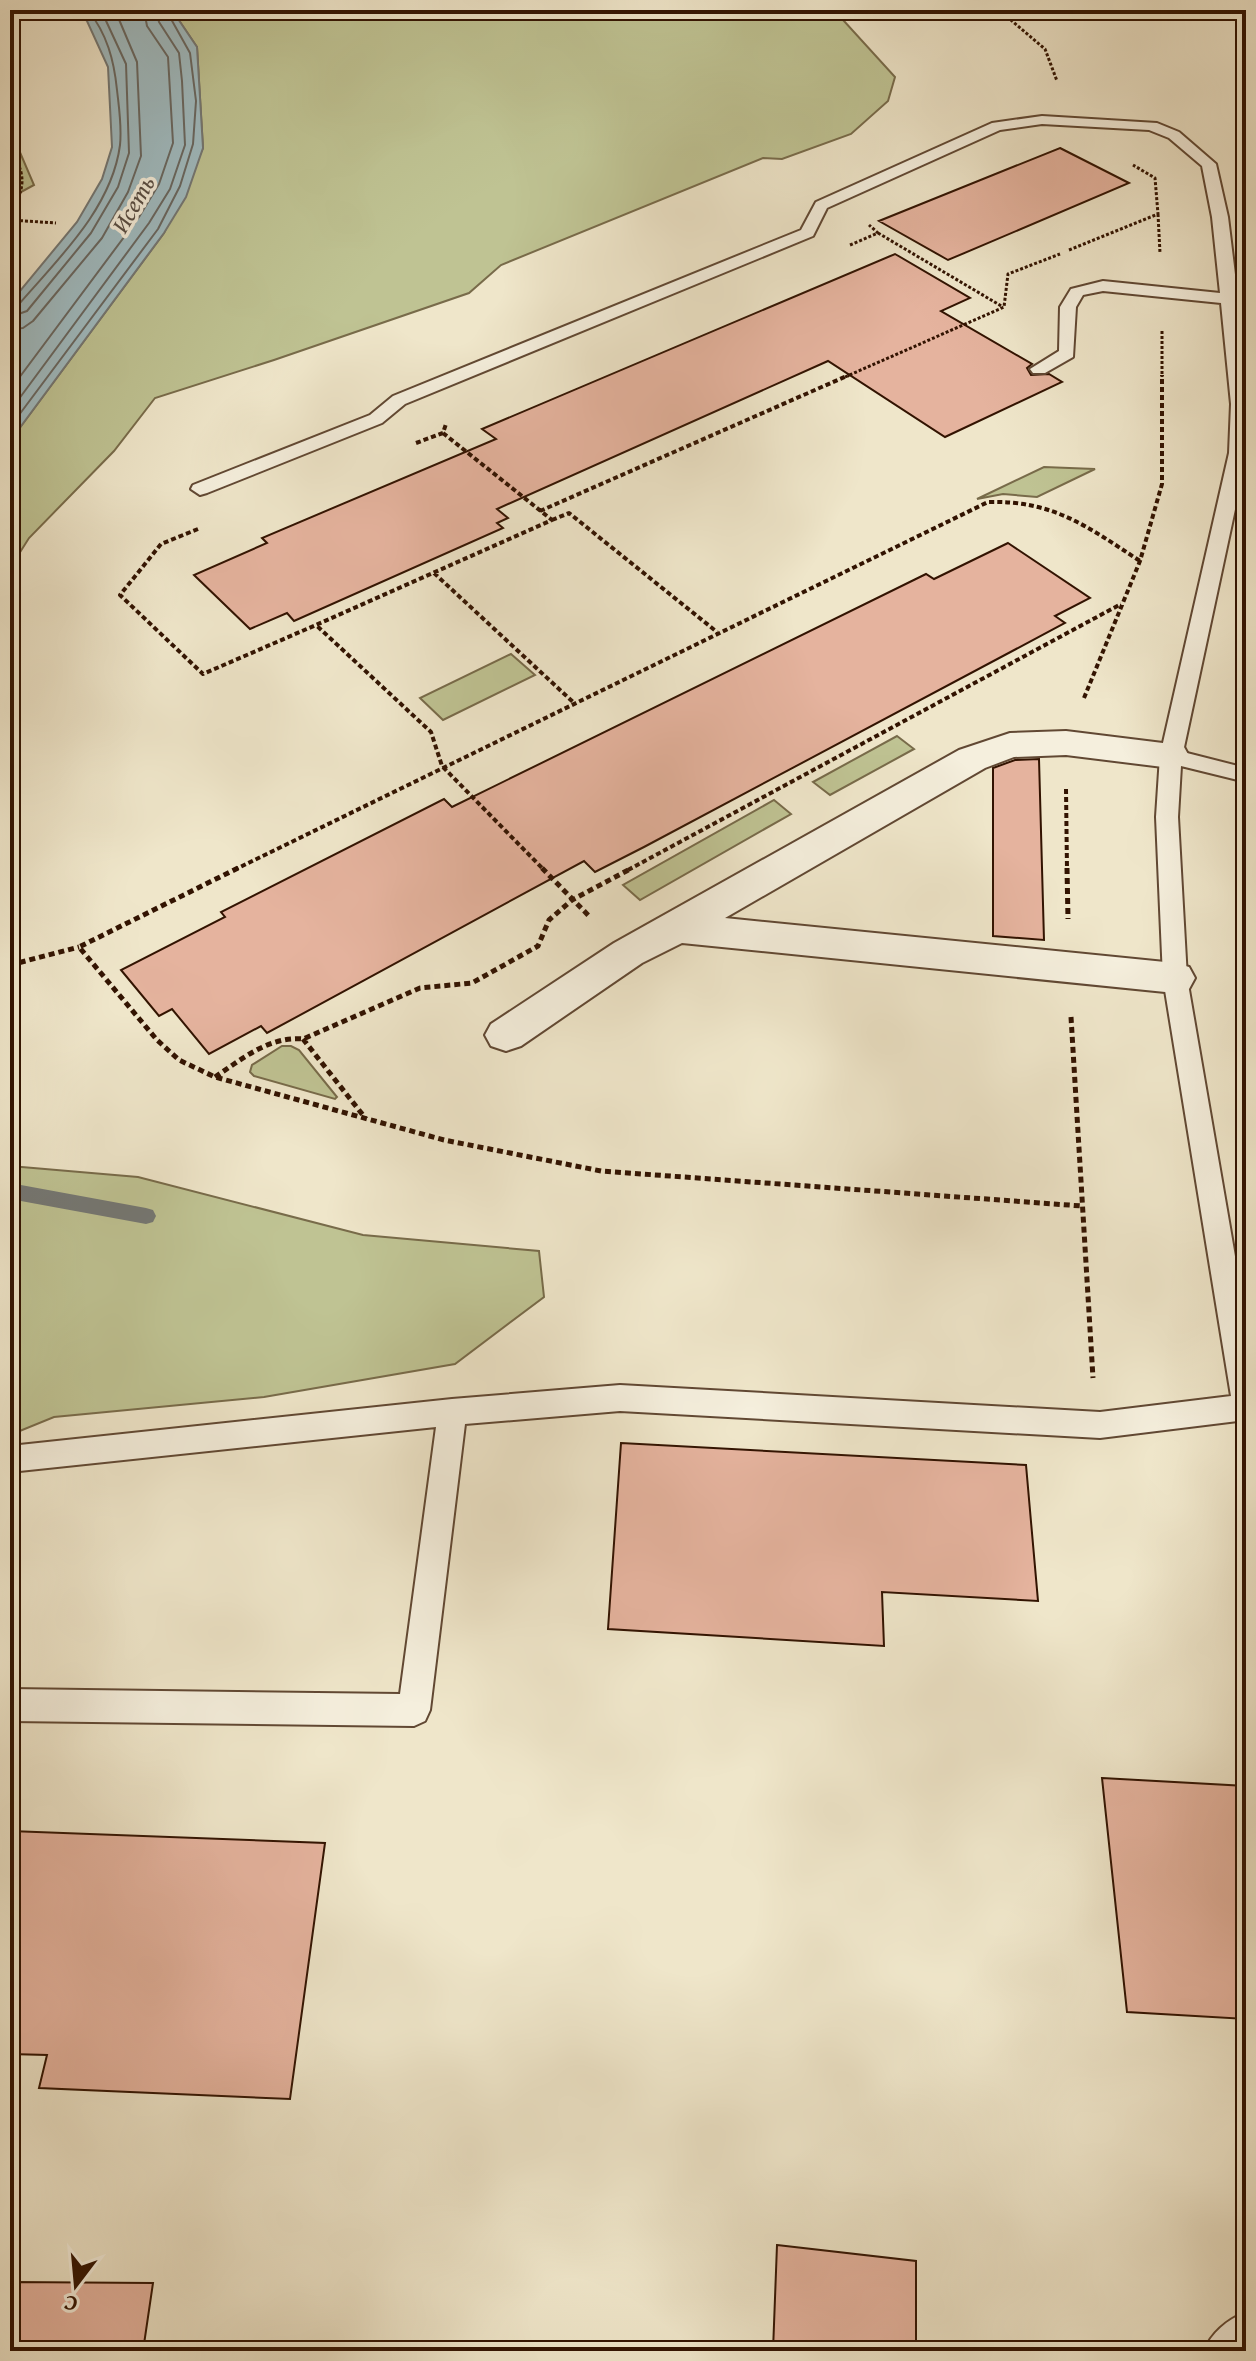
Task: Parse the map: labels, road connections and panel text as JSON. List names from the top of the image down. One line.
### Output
{"water":["Исеть"],"north":"bottom"}
